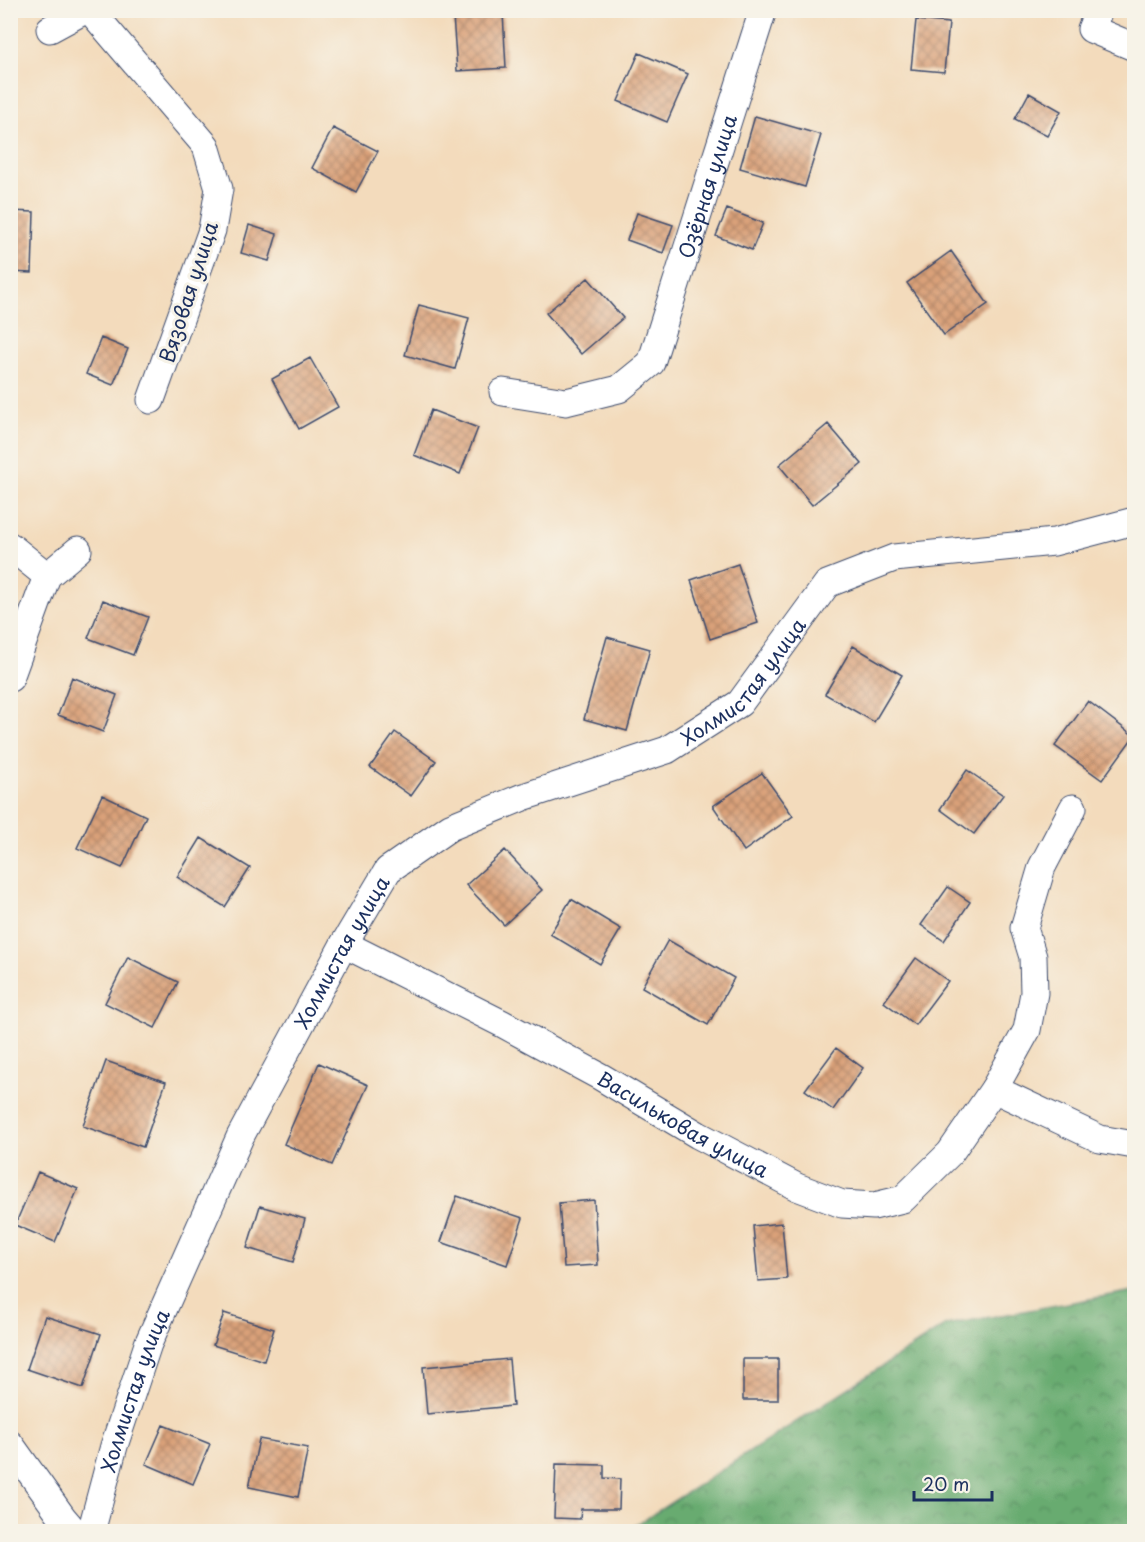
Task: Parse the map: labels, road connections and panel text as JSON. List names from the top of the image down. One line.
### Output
{"streets":{"street":["Озёрная улица","Вязовая улица","Холмистая улица","Васильковая улица"]},"crossings":[["Холмистая улица","Васильковая улица"]],"scale_bar":"20 m"}
